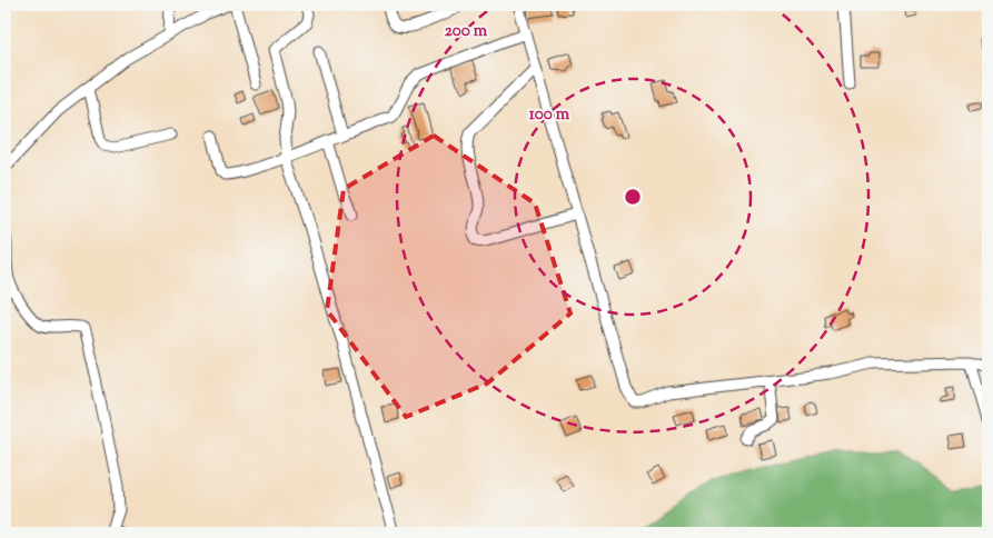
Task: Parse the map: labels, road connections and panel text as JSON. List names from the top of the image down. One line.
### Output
{"rings":["200 m","100 m"]}
